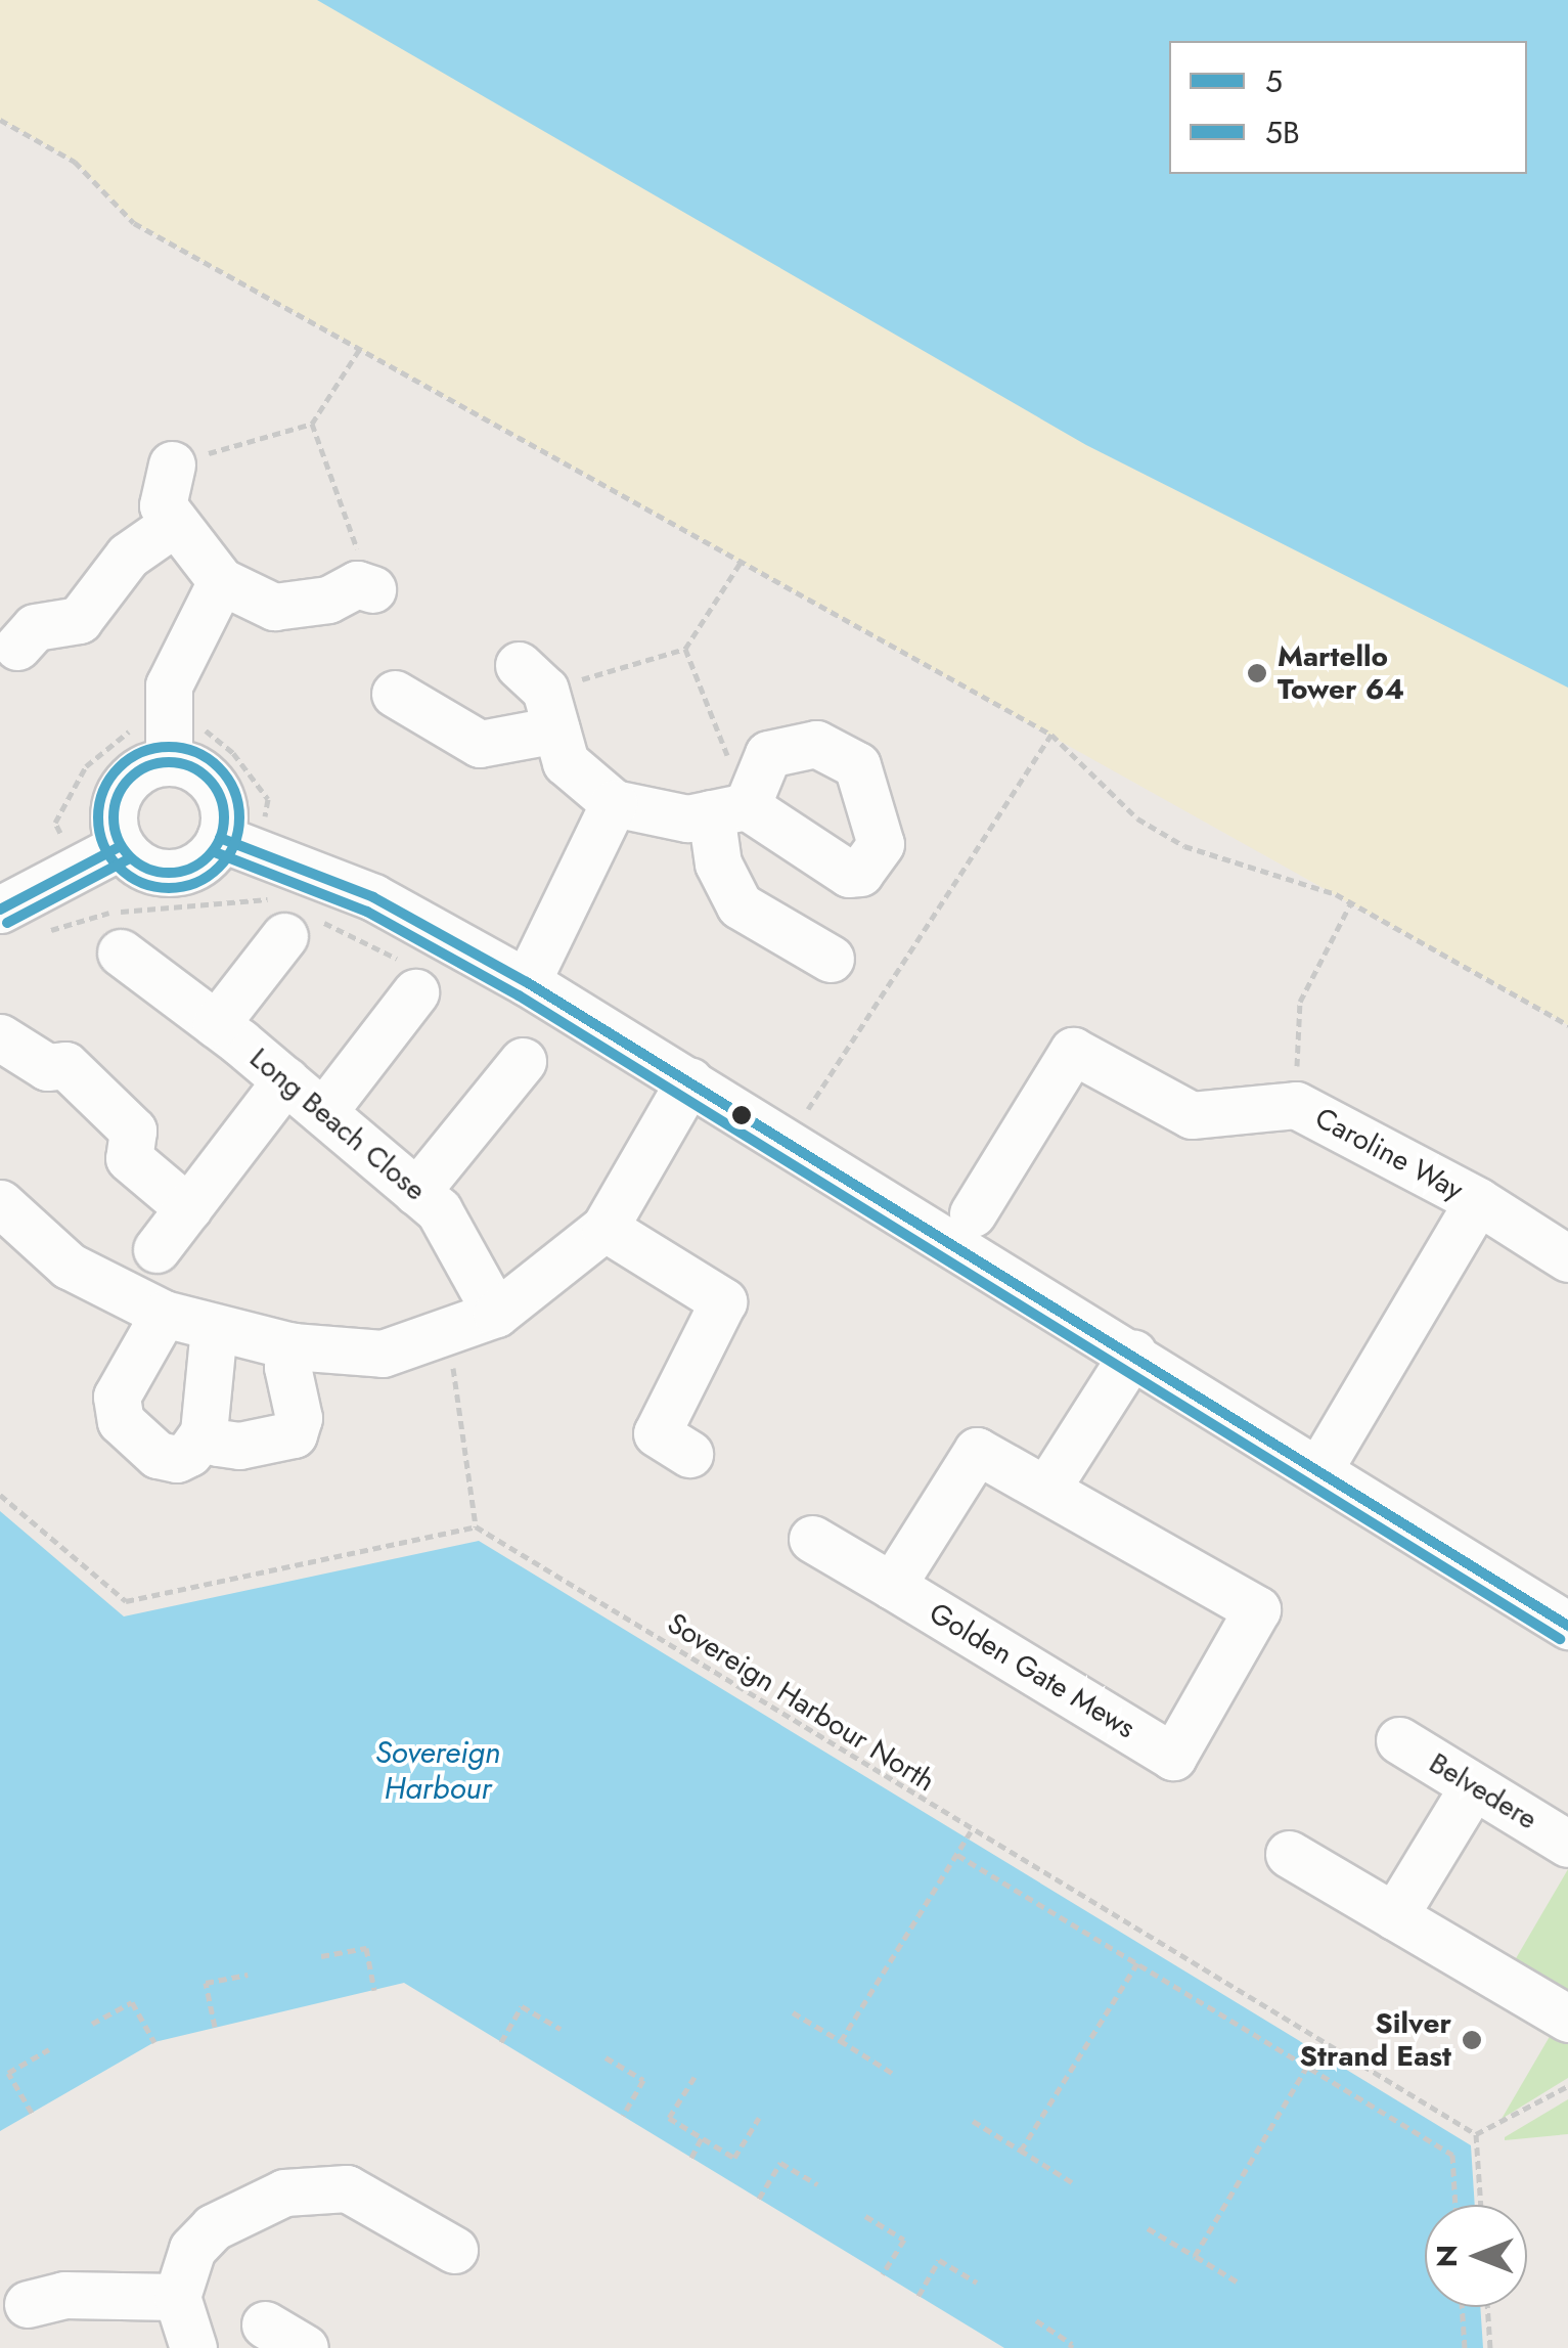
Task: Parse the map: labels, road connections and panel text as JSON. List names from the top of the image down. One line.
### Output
{"streets":{"street":["Long Beach Close","Caroline Way","Golden Gate Mews","Belvedere"],"path":["Sovereign Harbour North"]},"water":["Sovereign Harbour"],"places":["Martello Tower 64","Silver Strand East"],"lines":["transit line 5B","transit line 5"],"legend":["5","5B"],"north":"left"}
